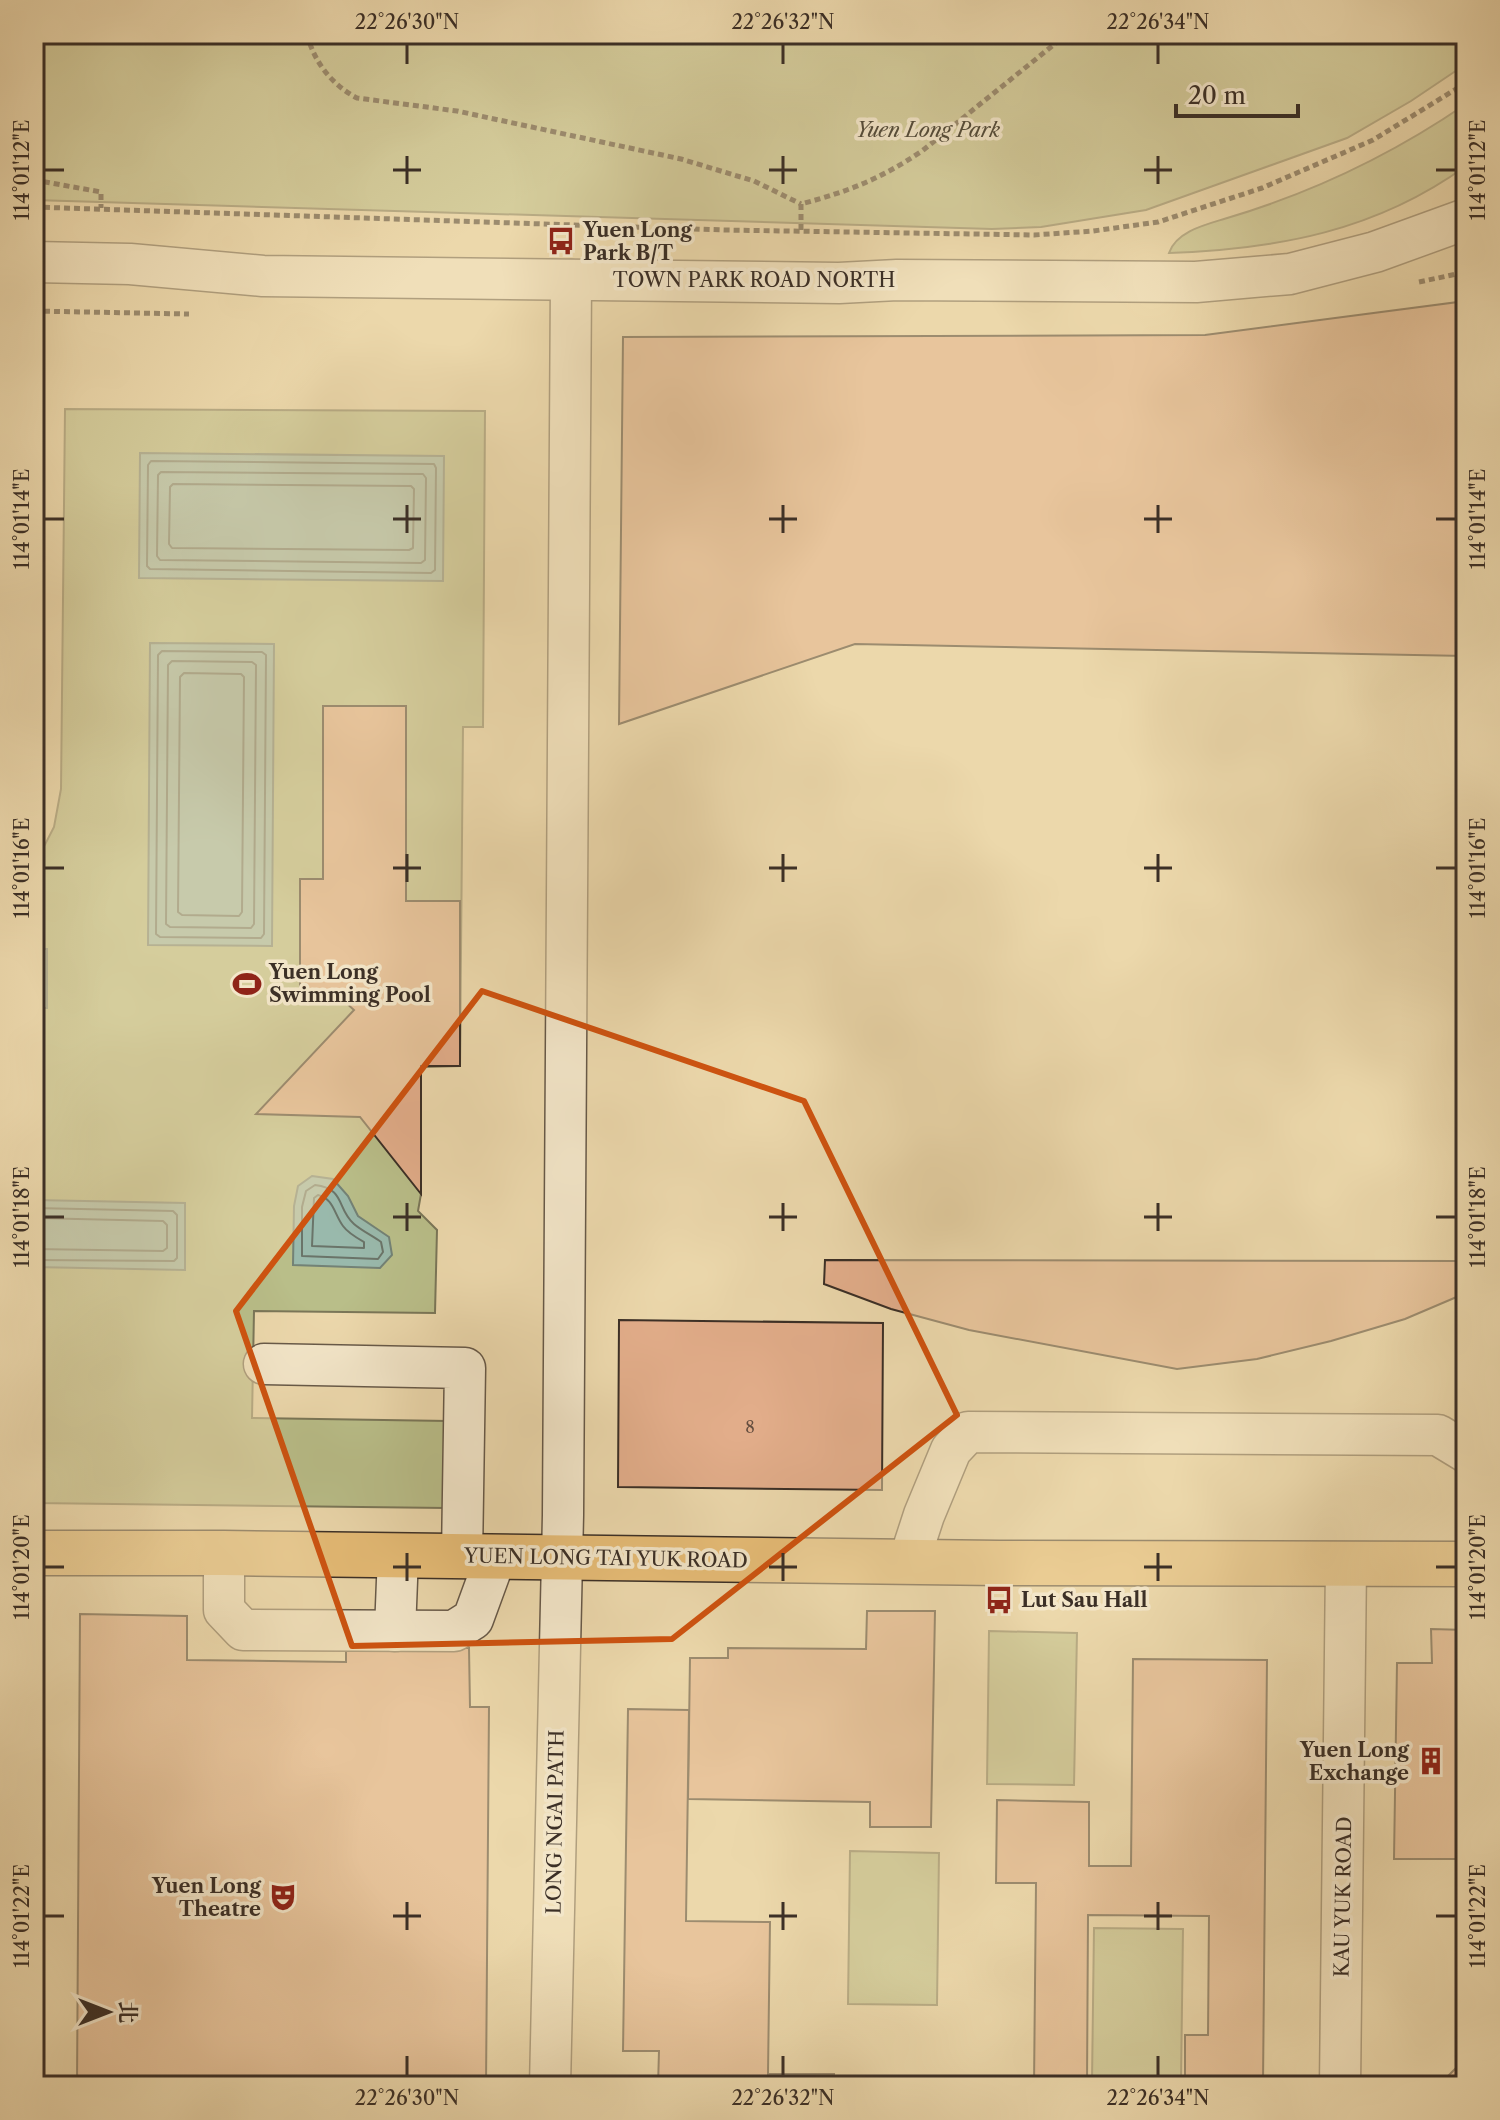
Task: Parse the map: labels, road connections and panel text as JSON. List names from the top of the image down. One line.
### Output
{"streets":{"main road":["YUEN LONG TAI YUK ROAD"],"street":["TOWN PARK ROAD NORTH","LONG NGAI PATH","KAU YUK ROAD"]},"crossings":[["TOWN PARK ROAD NORTH","LONG NGAI PATH"],["YUEN LONG TAI YUK ROAD","LONG NGAI PATH"],["YUEN LONG TAI YUK ROAD","KAU YUK ROAD"]],"parks":["Yuen Long Park"],"places":{"bus stop":["Yuen Long Park B/T","Lut Sau Hall"],"sports":["Yuen Long Swimming Pool"],"building":["Yuen Long Exchange"],"theatre":["Yuen Long Theatre"]},"house_numbers":["8"],"scale_bar":"20 m","north":"right","coordinates":["22°26'30\"N","22°26'32\"N","22°26'34\"N","114°01'12\"E","114°01'14\"E","114°01'16\"E","114°01'18\"E","114°01'20\"E","114°01'22\"E"]}
